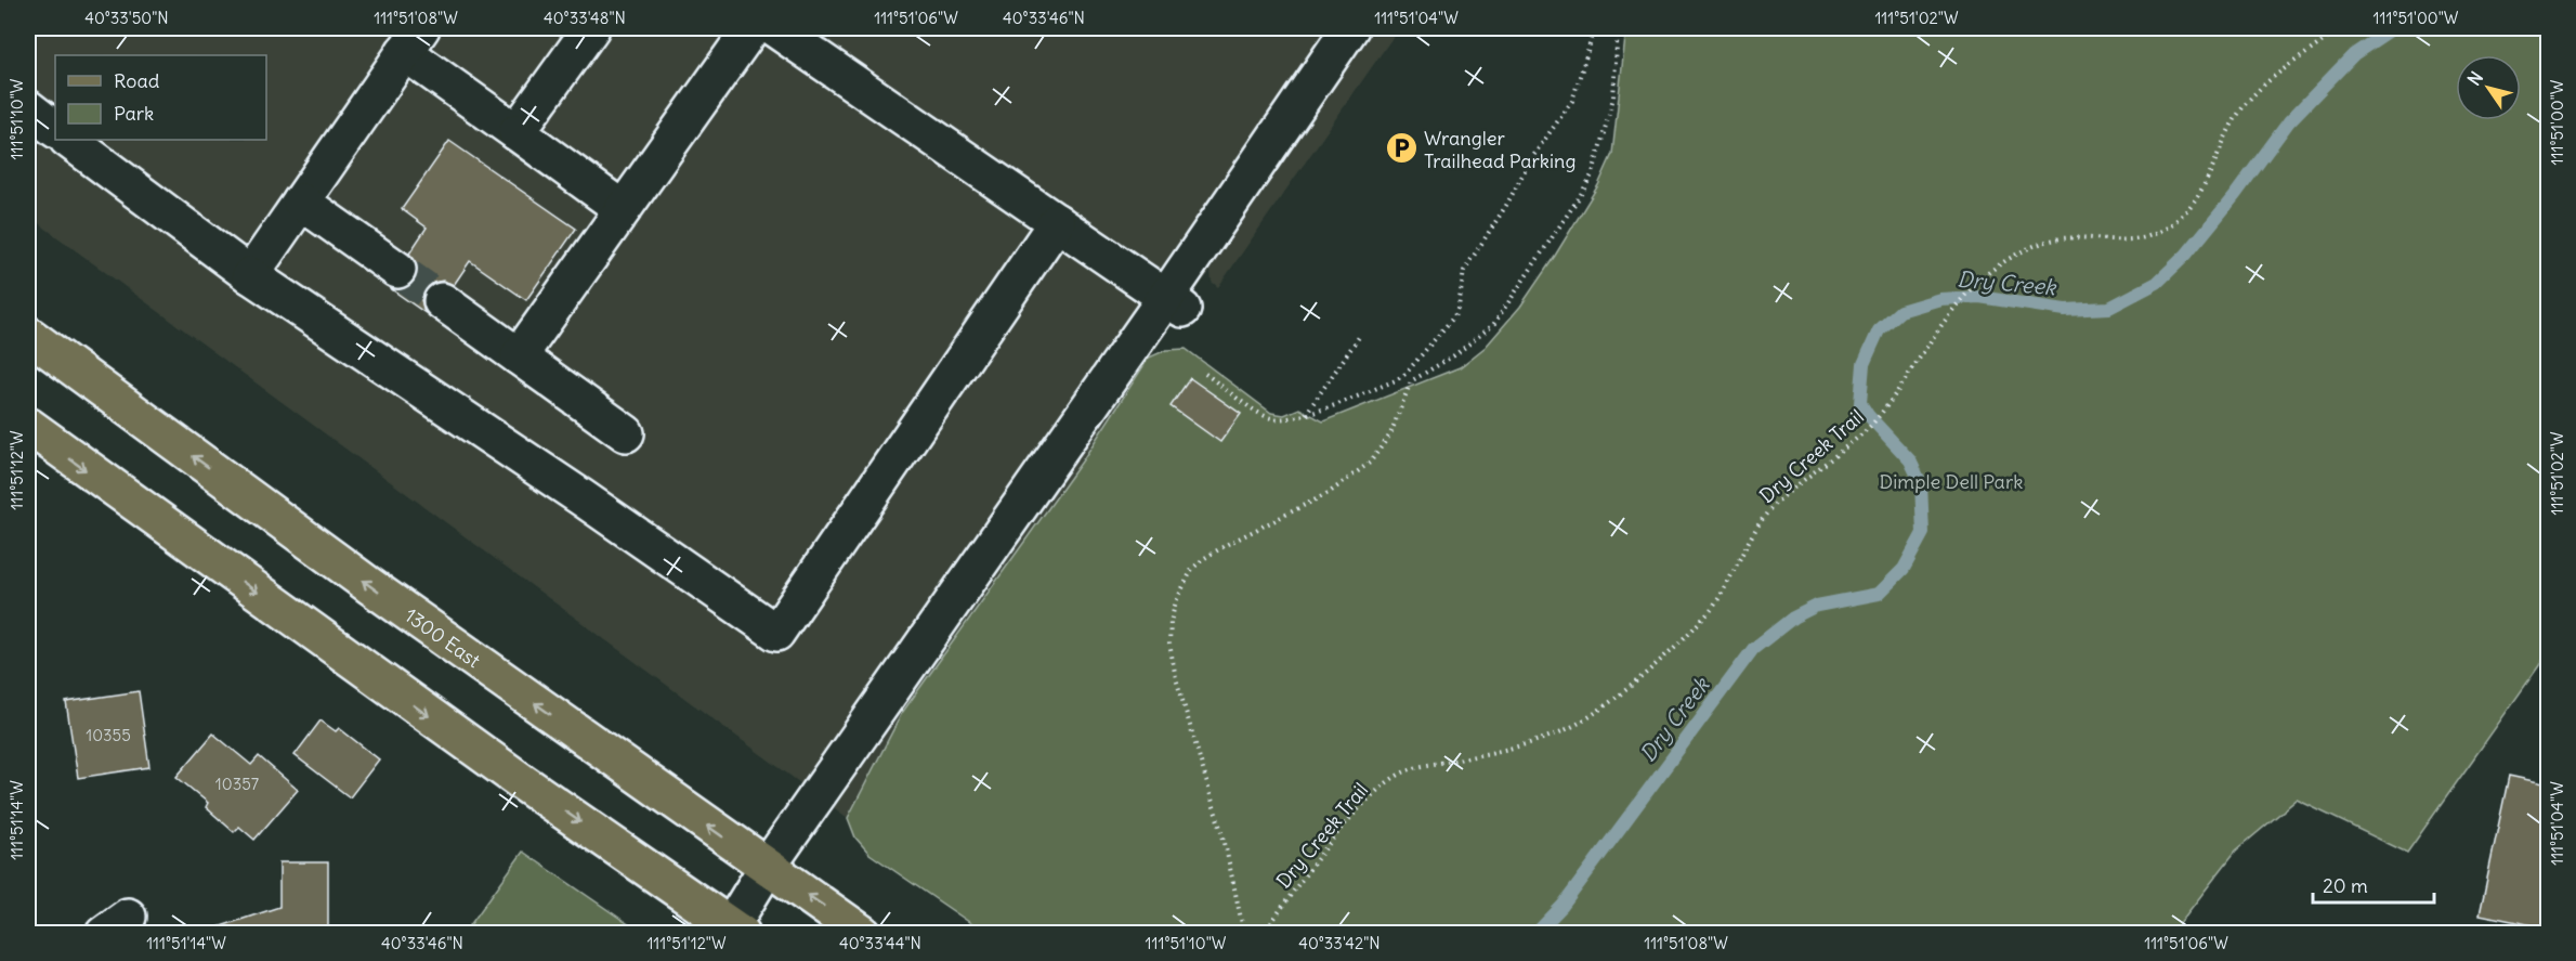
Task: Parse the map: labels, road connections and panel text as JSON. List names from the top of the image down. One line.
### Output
{"streets":{"main road":["1300 East"],"path":["Dry Creek Trail"]},"water":["Dry Creek"],"parks":["Dimple Dell Park"],"places":{"parking":["Wrangler Trailhead Parking"]},"house_numbers":["10355","10357"],"legend":["Road","Park"],"scale_bar":"20 m","north":"top left","coordinates":["40°33'50\"N","111°51'08\"W","40°33'48\"N","111°51'06\"W","40°33'46\"N","111°51'04\"W","111°51'02\"W","111°51'00\"W","111°51'10\"W","111°51'12\"W","111°51'14\"W","40°33'44\"N","40°33'42\"N"]}
